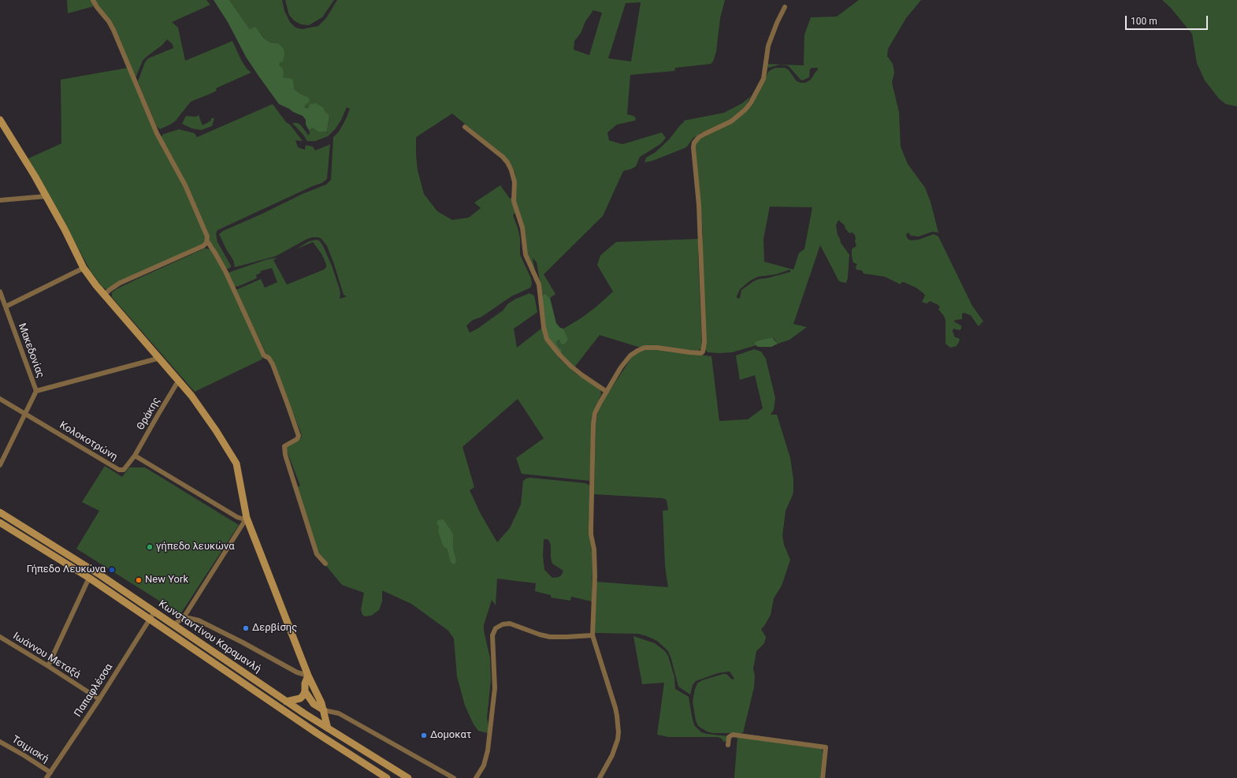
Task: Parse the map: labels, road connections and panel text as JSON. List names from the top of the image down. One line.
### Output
{"streets":{"main road":["Κωνσταντίνου Καραμανλή"],"street":["Μακεδονίας","Θράκης","Κολοκοτρώνη","Ιωάννου Μεταξά","Παπαφλέσσα","Τσιμισκή"]},"crossings":[["Μακεδονίας","Κολοκοτρώνη"],["Θράκης","Κολοκοτρώνη"],["Κωνσταντίνου Καραμανλή","Παπαφλέσσα"],["Ιωάννου Μεταξά","Παπαφλέσσα"],["Παπαφλέσσα","Τσιμισκή"]],"places":["γήπεδο λευκώνα","Γήπεδο Λευκώνα","New York","Δερβίσης","Δομοκατ"],"scale_bar":"100 m"}
